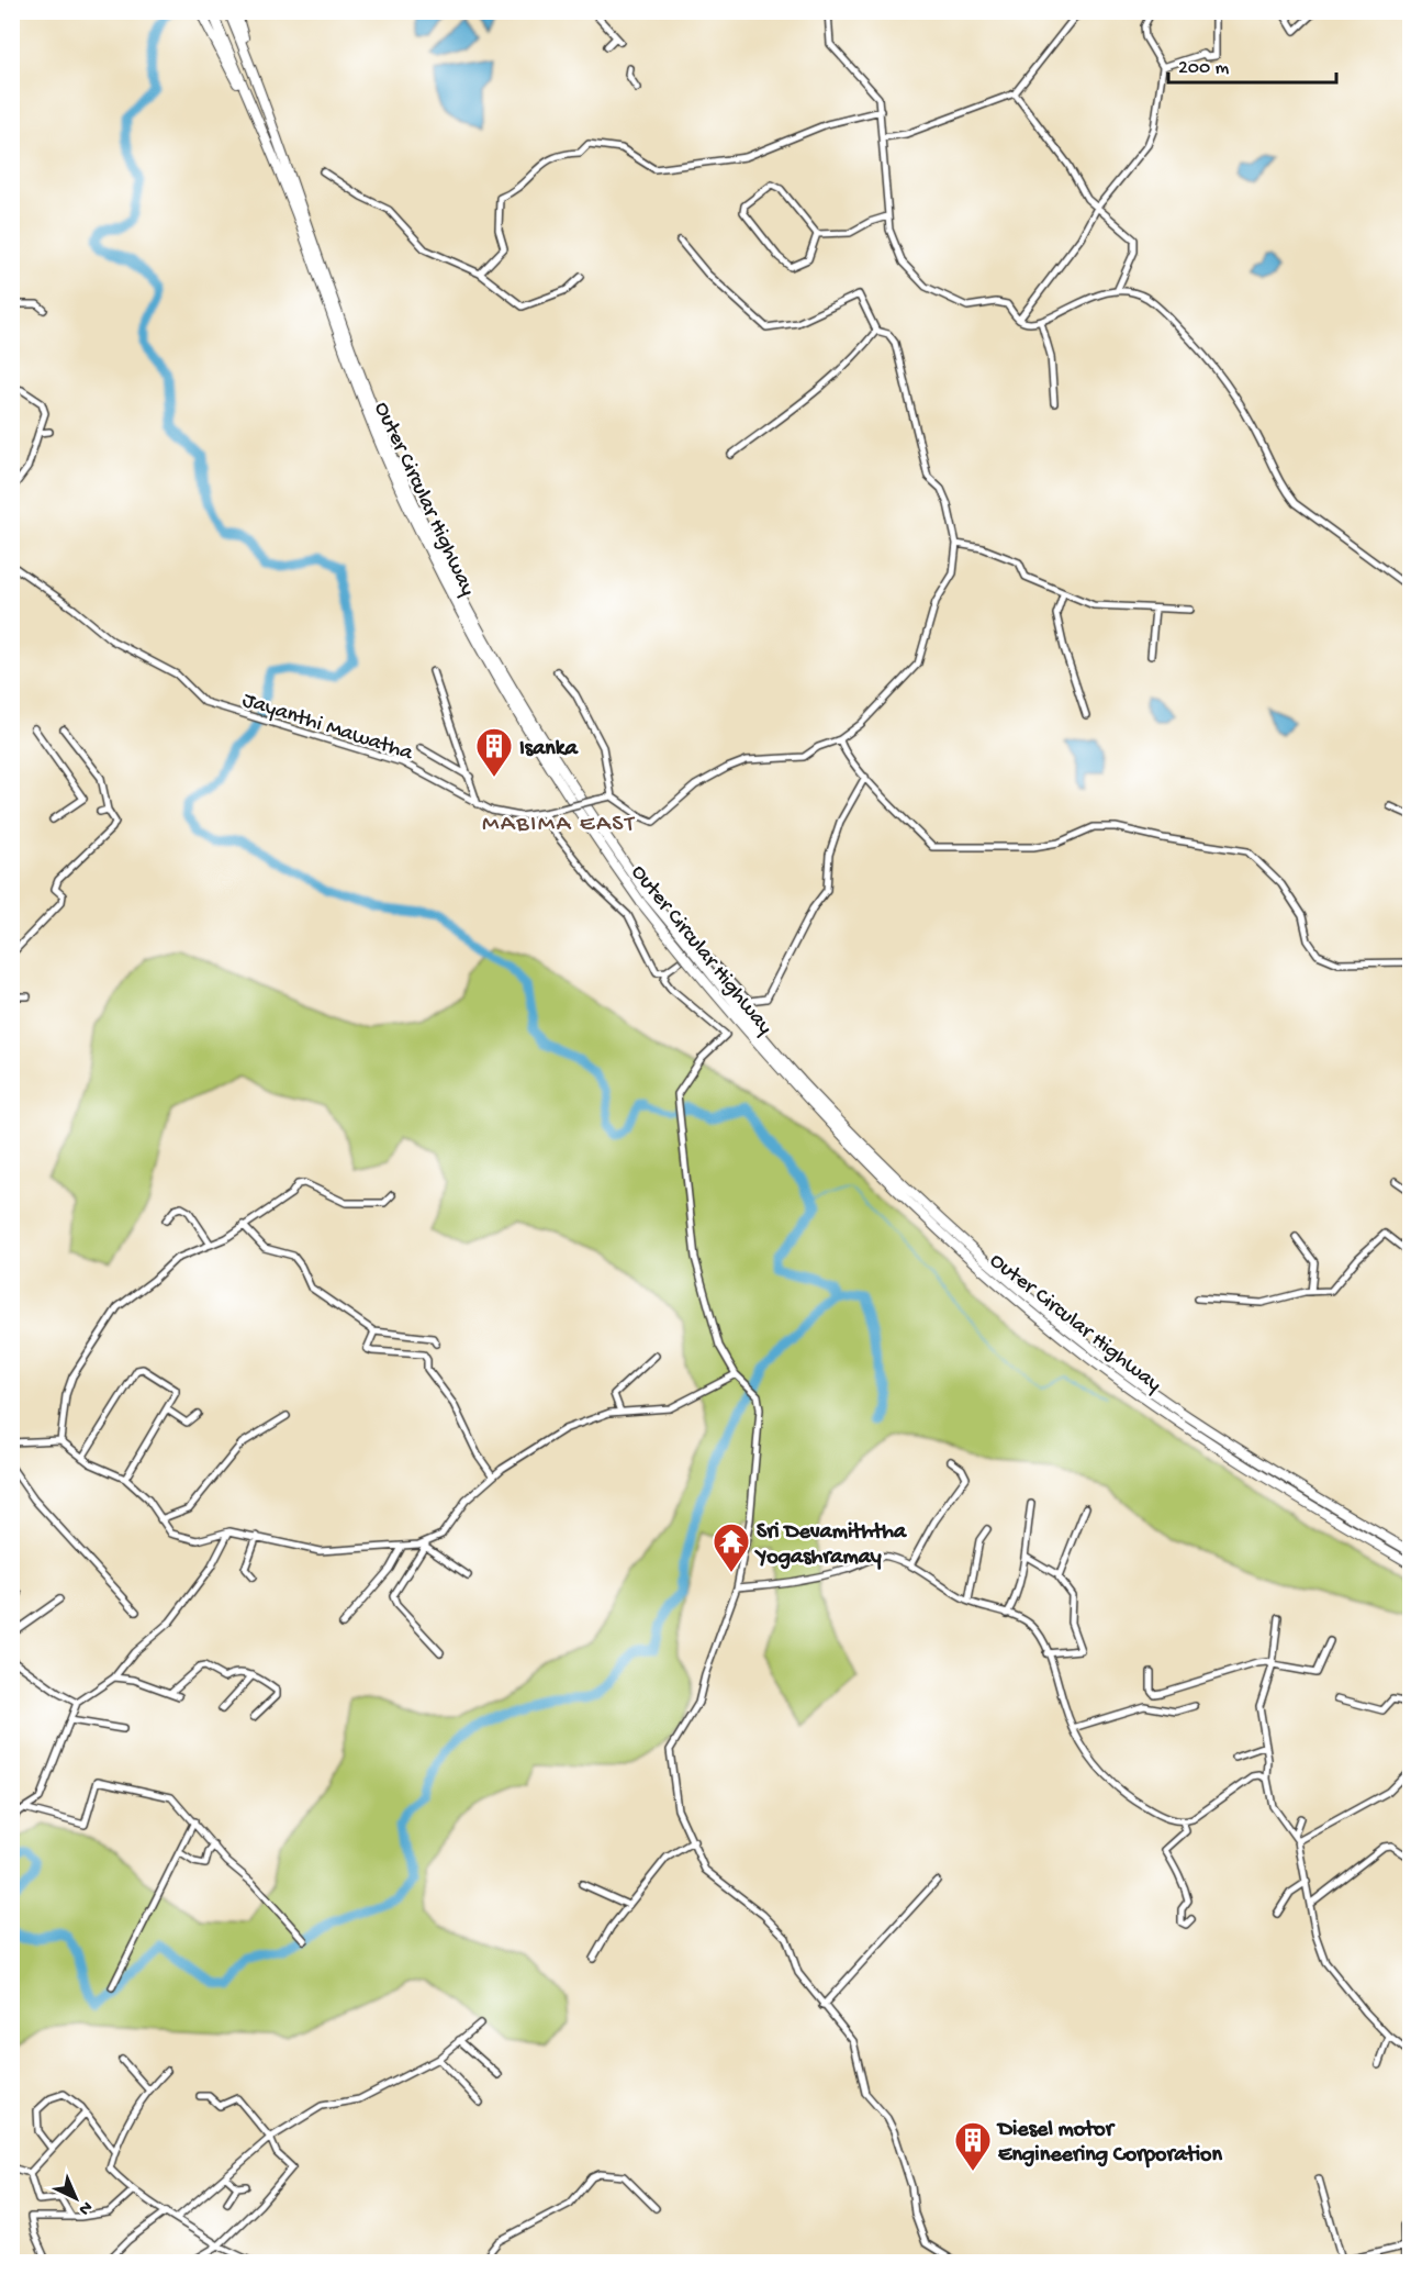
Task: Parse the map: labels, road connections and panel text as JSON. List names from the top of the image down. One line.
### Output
{"streets":{"highway":["Outer Circular Highway"],"street":["Jayanthi Mawatha"]},"districts":["MABIMA EAST"],"places":{"building":["Isanka","Diesel motor Engineering Corporation"],"temple":["Sri Devamiththa Yogashramay"]},"scale_bar":"200 m","north":"bottom right"}
